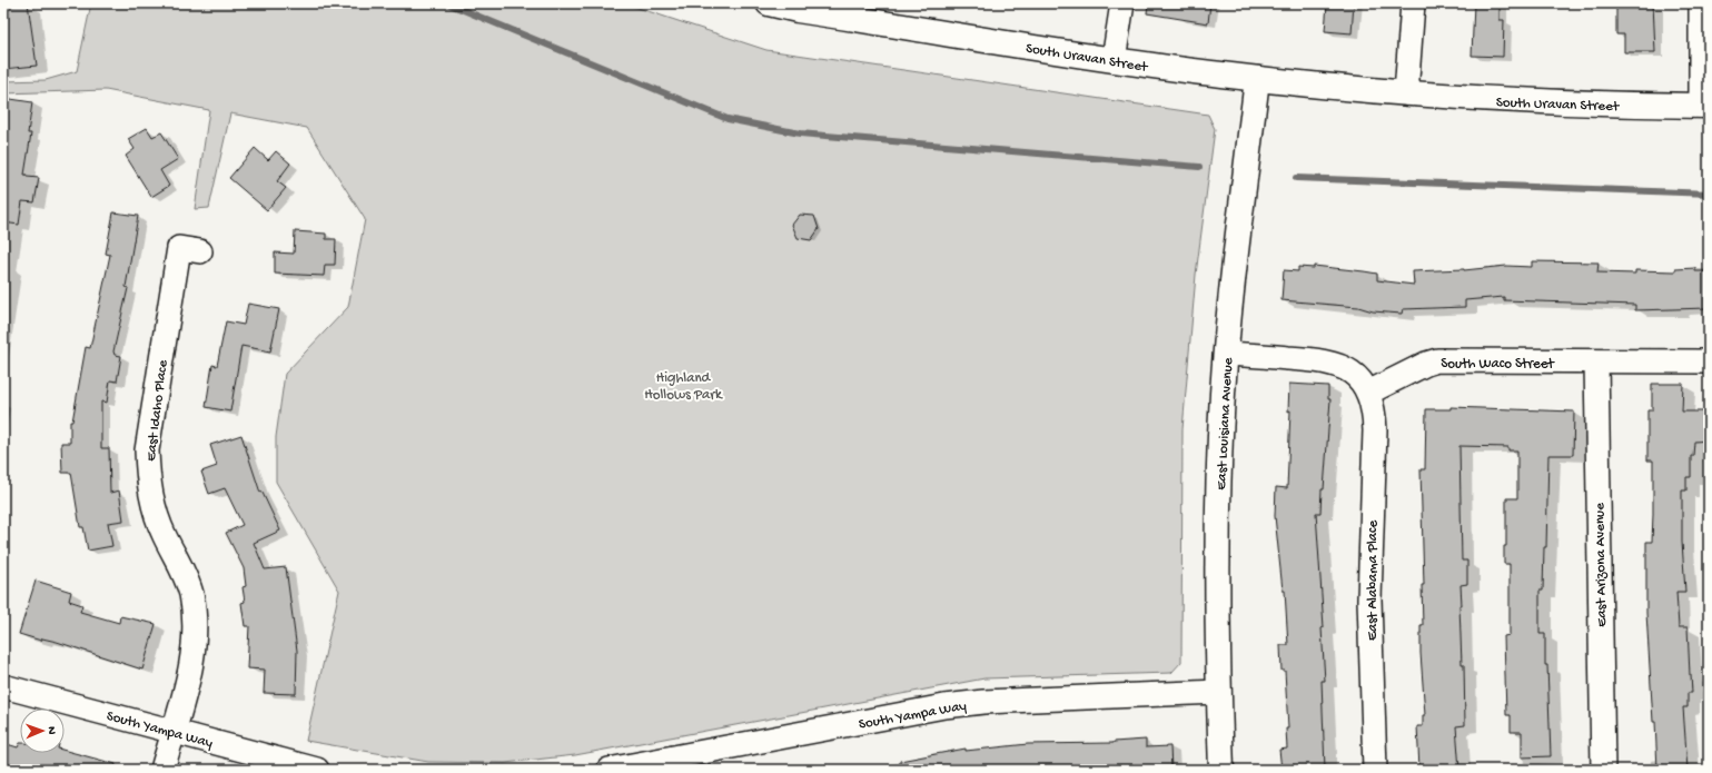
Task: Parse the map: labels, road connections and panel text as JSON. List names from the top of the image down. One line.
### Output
{"streets":{"street":["South Uravan Street","South Waco Street","East Idaho Place","East Louisiana Avenue","East Arizona Avenue","East Alabama Place","South Yampa Way"]},"crossings":[["South Uravan Street","East Louisiana Avenue"],["South Waco Street","East Arizona Avenue"],["South Waco Street","East Alabama Place"],["East Idaho Place","South Yampa Way"],["East Louisiana Avenue","South Yampa Way"]],"parks":["Highland Hollows Park"],"north":"right"}
